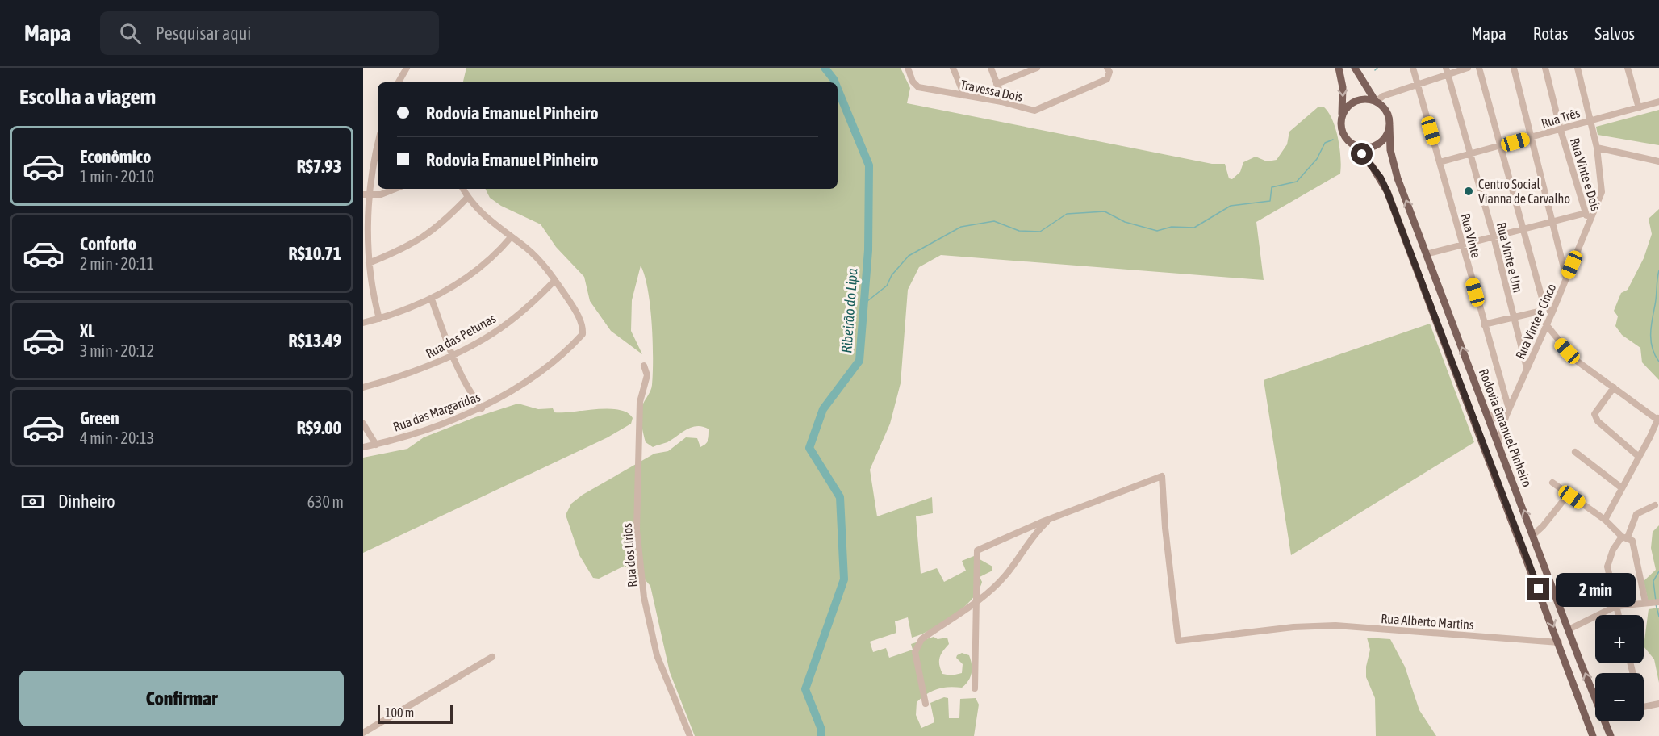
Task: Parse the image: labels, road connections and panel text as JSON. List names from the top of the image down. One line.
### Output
{"streets":{"main road":["Rodovia Emanuel Pinheiro"],"street":["Travessa Dois","Rua Três","Rua Vinte e Dois","Rua Vinte","Rua Vinte e Um","Rua Vinte e Cinco","Rua das Petunas","Rua das Margaridas","Rua dos Lírios","Rua Alberto Martins"]},"crossings":[["Rua Três","Rua Vinte e Dois"],["Rua Três","Rua Vinte"],["Rua Três","Rua Vinte e Um"],["Rua Três","Rua Vinte e Cinco"],["Rua Vinte e Dois","Rua Vinte e Cinco"],["Rua Vinte","Rua Vinte e Cinco"],["Rua Vinte e Um","Rua Vinte e Cinco"],["Rua Vinte e Cinco","Rodovia Emanuel Pinheiro"],["Rua das Petunas","Rua das Margaridas"],["Rodovia Emanuel Pinheiro","Rua Alberto Martins"]],"water":["Ribeirão do Lipa"],"places":["Centro Social Vianna de Carvalho"],"scale_bar":"100 m","page":{"header":"Mapa","search":"Pesquisar aqui","nav":["Mapa","Rotas","Salvos"],"heading":"Escolha a viagem","banner":["Rodovia Emanuel Pinheiro","Rodovia Emanuel Pinheiro"],"list":[{"name":"Econômico","note":"1 min · 20:10","value":"R$7.93"},{"name":"Conforto","note":"2 min · 20:11","value":"R$10.71"},{"name":"XL","note":"3 min · 20:12","value":"R$13.49"},{"name":"Green","note":"4 min · 20:13","value":"R$9.00"}],"pay":["Dinheiro","630 m"],"bubble":"2 min","map_buttons":["+","−"],"buttons":"Confirmar","scale":"100 m"}}
